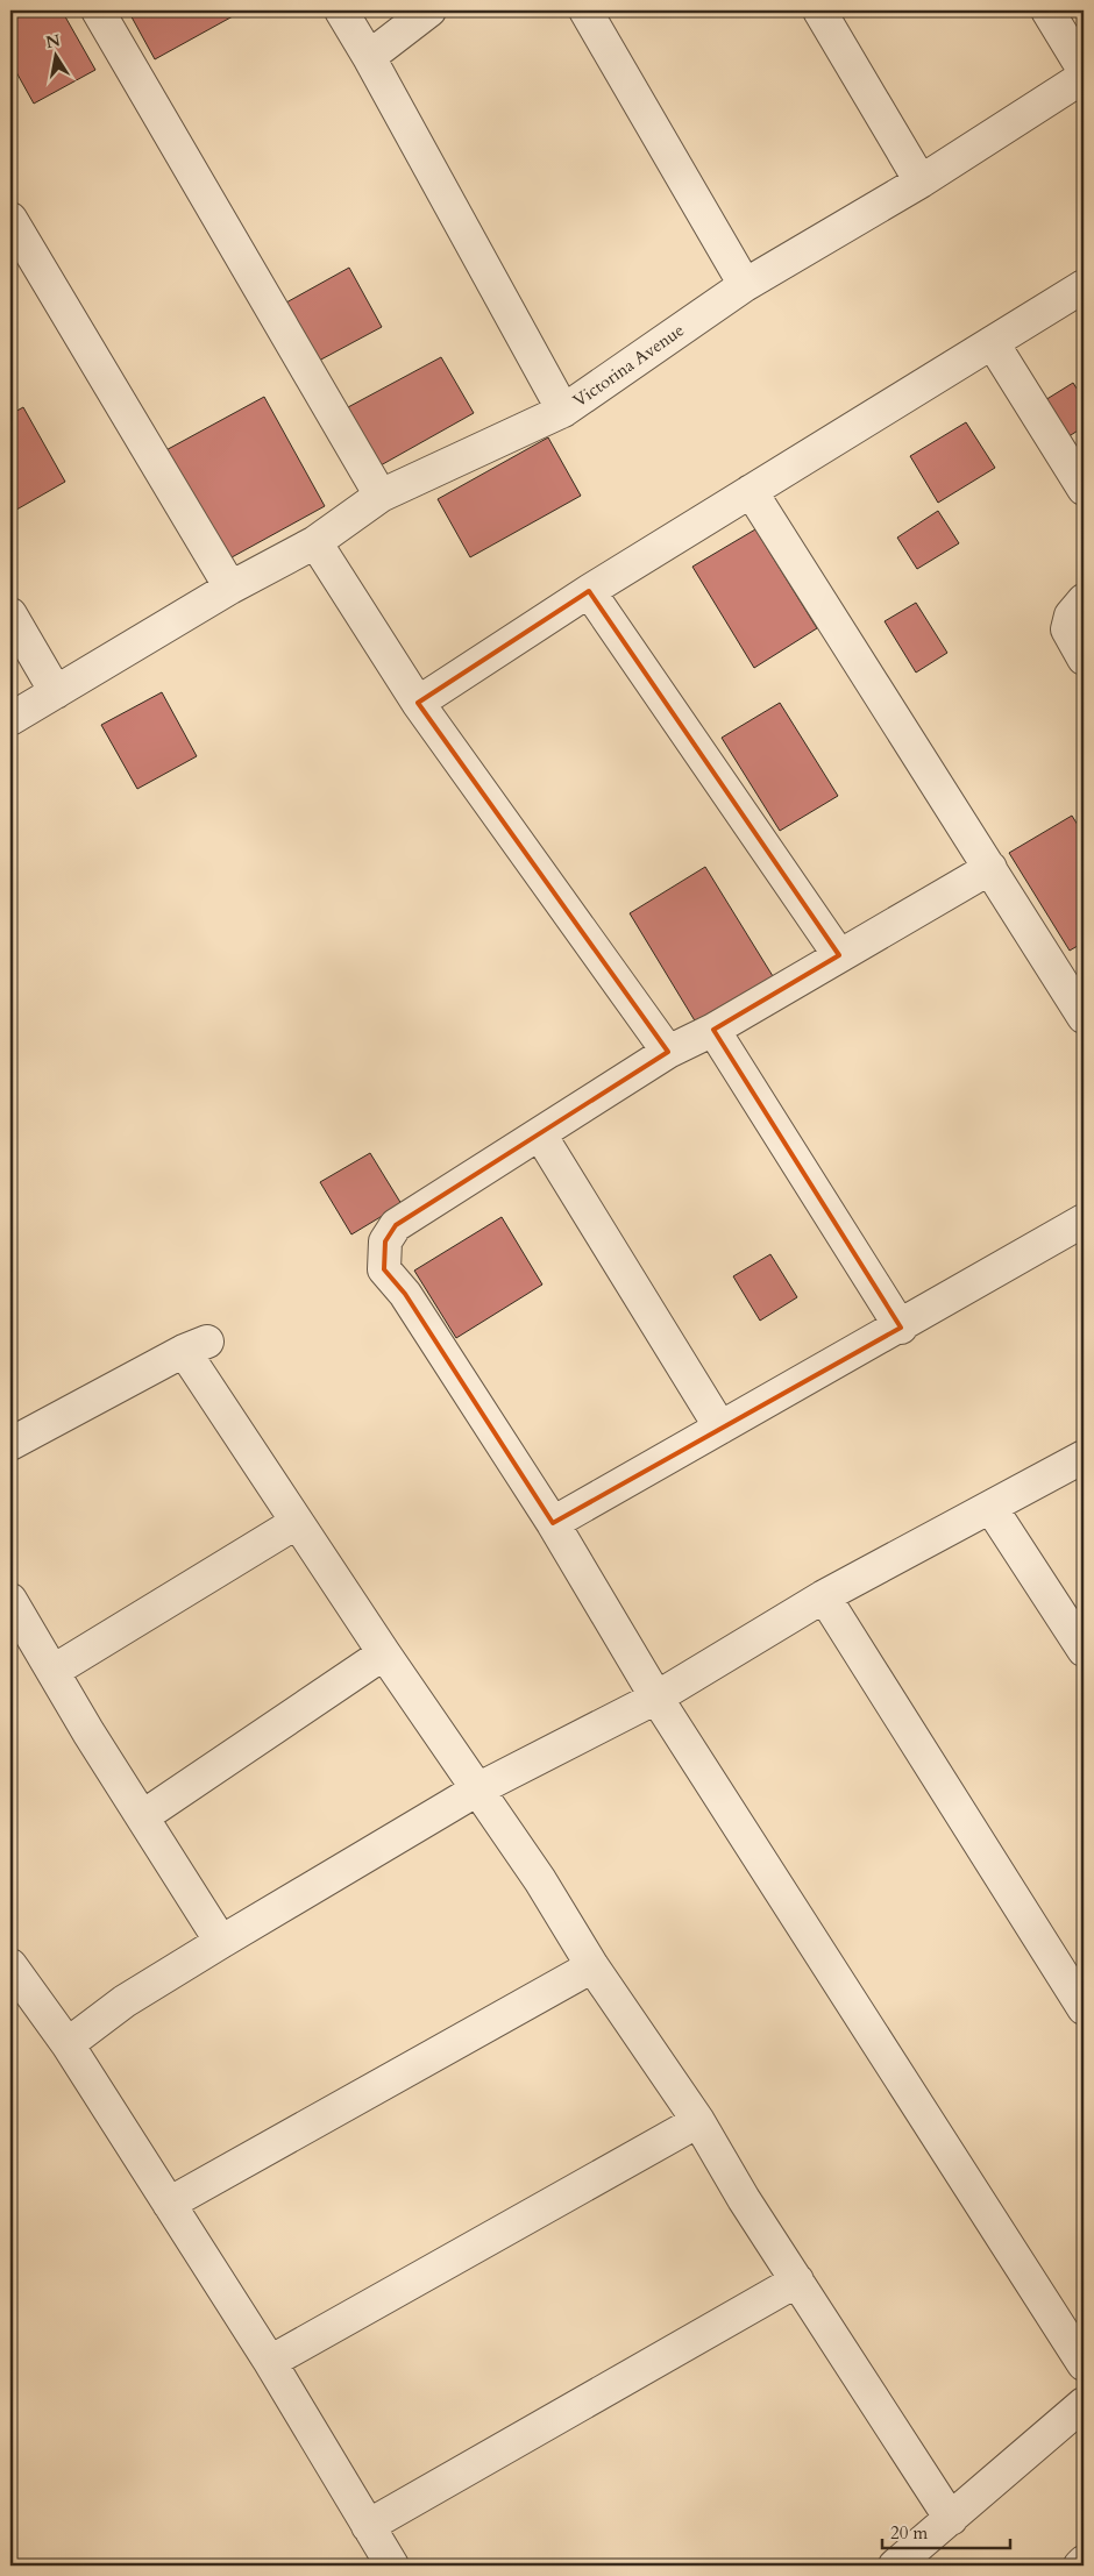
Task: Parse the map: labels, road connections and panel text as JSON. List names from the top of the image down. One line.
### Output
{"streets":{"street":["Victorina Avenue"]},"scale_bar":"20 m","north":"top"}
